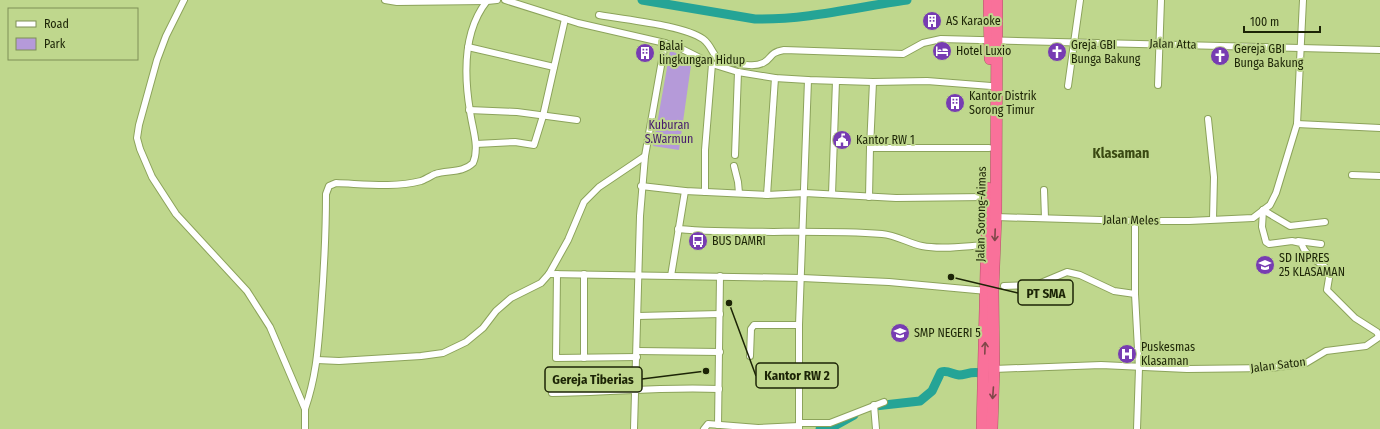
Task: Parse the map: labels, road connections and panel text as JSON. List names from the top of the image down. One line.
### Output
{"streets":{"highway":["Jalan Sorong-Aimas"],"street":["Jalan Atta","Jalan Meles","Jalan Saton"]},"crossings":[["Jalan Atta","Jalan Sorong-Aimas"],["Jalan Sorong-Aimas","Jalan Meles"],["Jalan Sorong-Aimas","Jalan Saton"]],"districts":["Klasaman"],"parks":["Kuburan S.Warmun"],"places":{"building":["AS Karaoke","Balai lingkungan Hidup","Kantor Distrik Sorong Timur"],"hotel":["Hotel Luxio"],"church":["Greja GBI Bunga Bakung","Gereja GBI Bunga Bakung"],"public building":["Kantor RW 1"],"bus stop":["BUS DAMRI"],"school or university":["SD INPRES 25 KLASAMAN","SMP NEGERI 5"],"other":["PT SMA","Kantor RW 2","Gereja Tiberias"],"hospital":["Puskesmas Klasaman"]},"legend":["Road","Park"],"scale_bar":"100 m"}
